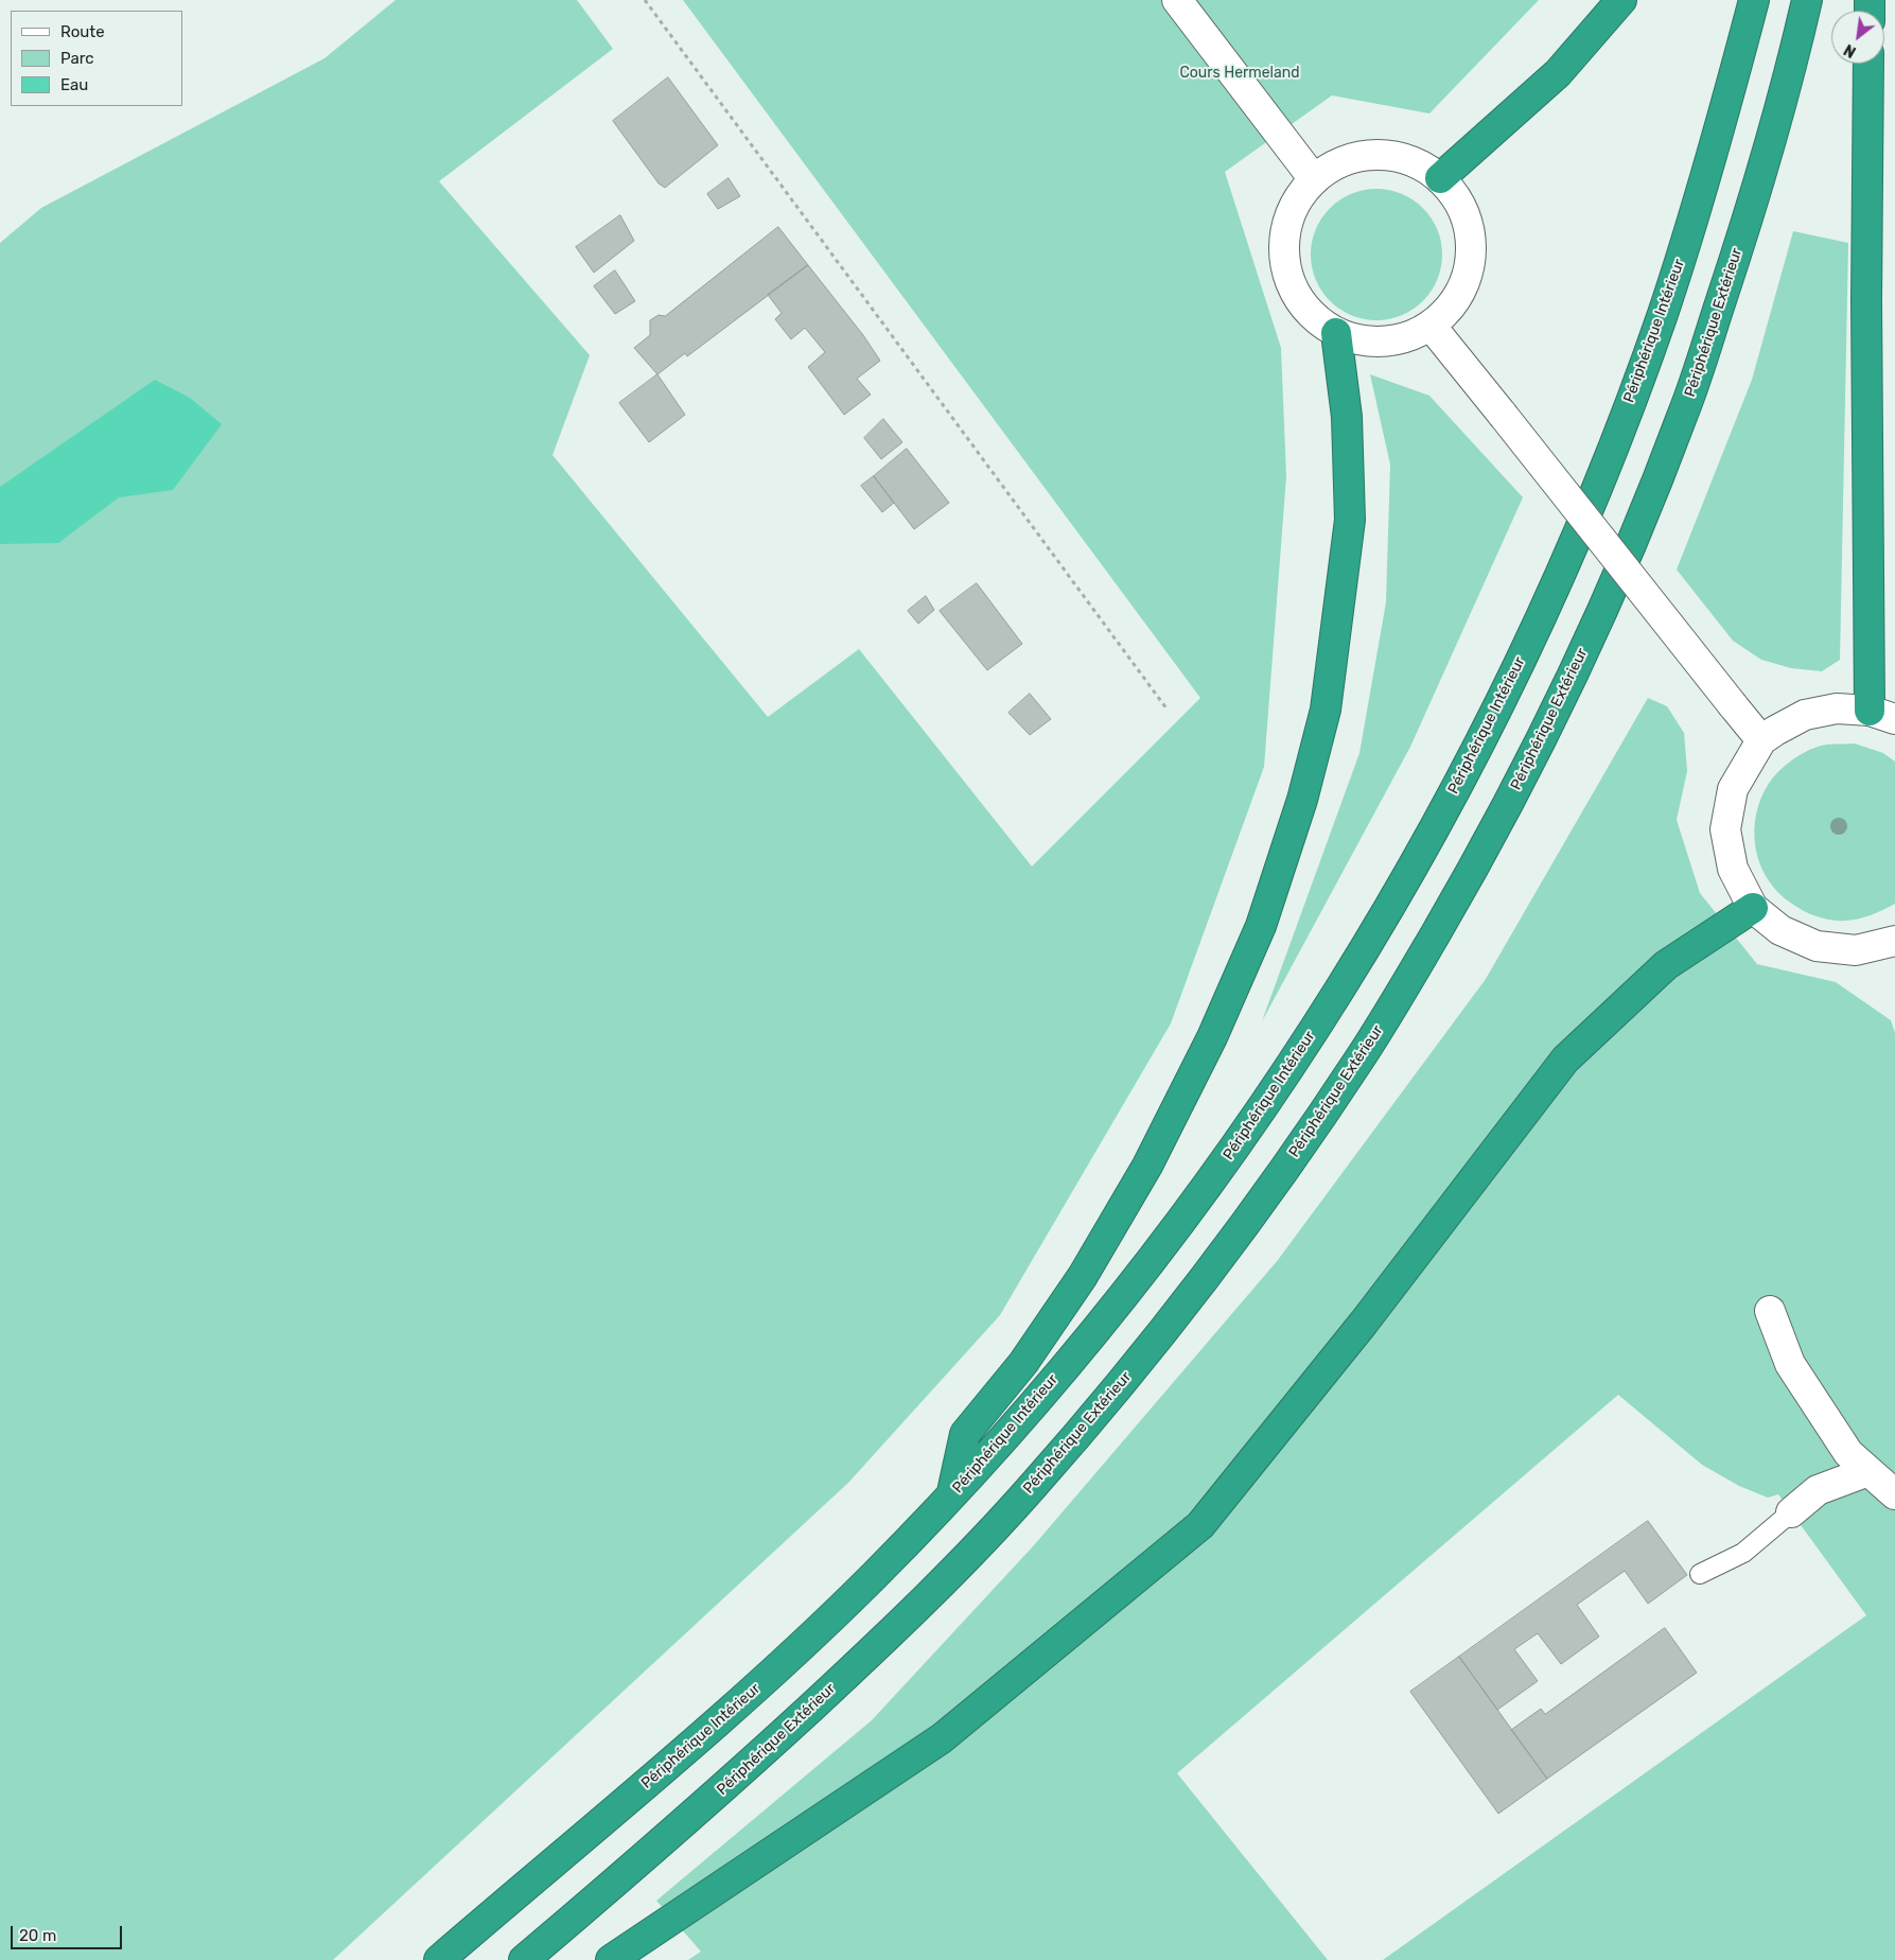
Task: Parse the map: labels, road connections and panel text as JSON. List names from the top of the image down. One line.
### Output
{"streets":{"highway":["Périphérique Extérieur","Périphérique Intérieur"]},"parks":["Cours Hermeland"],"legend":["Route","Parc","Eau"],"scale_bar":"20 m","north":"bottom left"}
